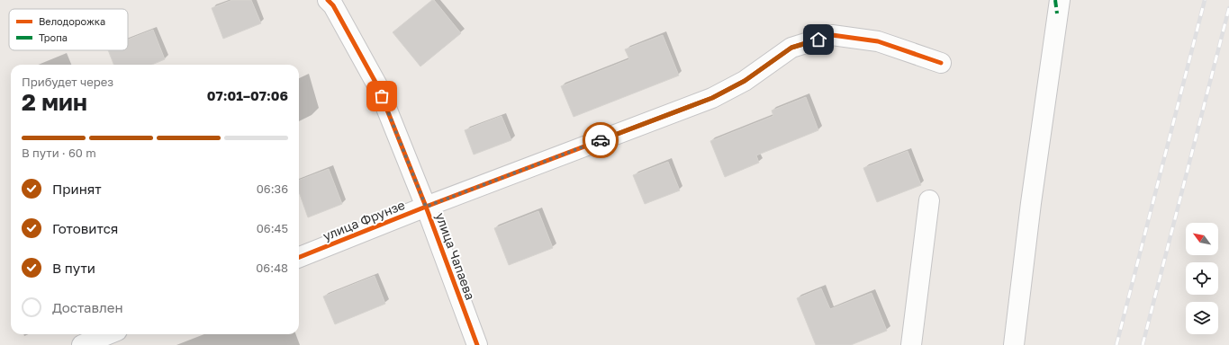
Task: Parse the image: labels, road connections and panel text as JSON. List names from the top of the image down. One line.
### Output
{"streets":{"street":["улица Фрунзе","улица Чапаева"]},"crossings":[["улица Фрунзе","улица Чапаева"]],"legend":["Велодорожка","Тропа"],"north":"top left","page":{"heading":["2 мин","Прибудет через","07:01–07:06"],"bar":"В пути · 60 m","list":[["Принят","06:36"],["Готовится","06:45"],["В пути","06:48"],"Доставлен"]}}
